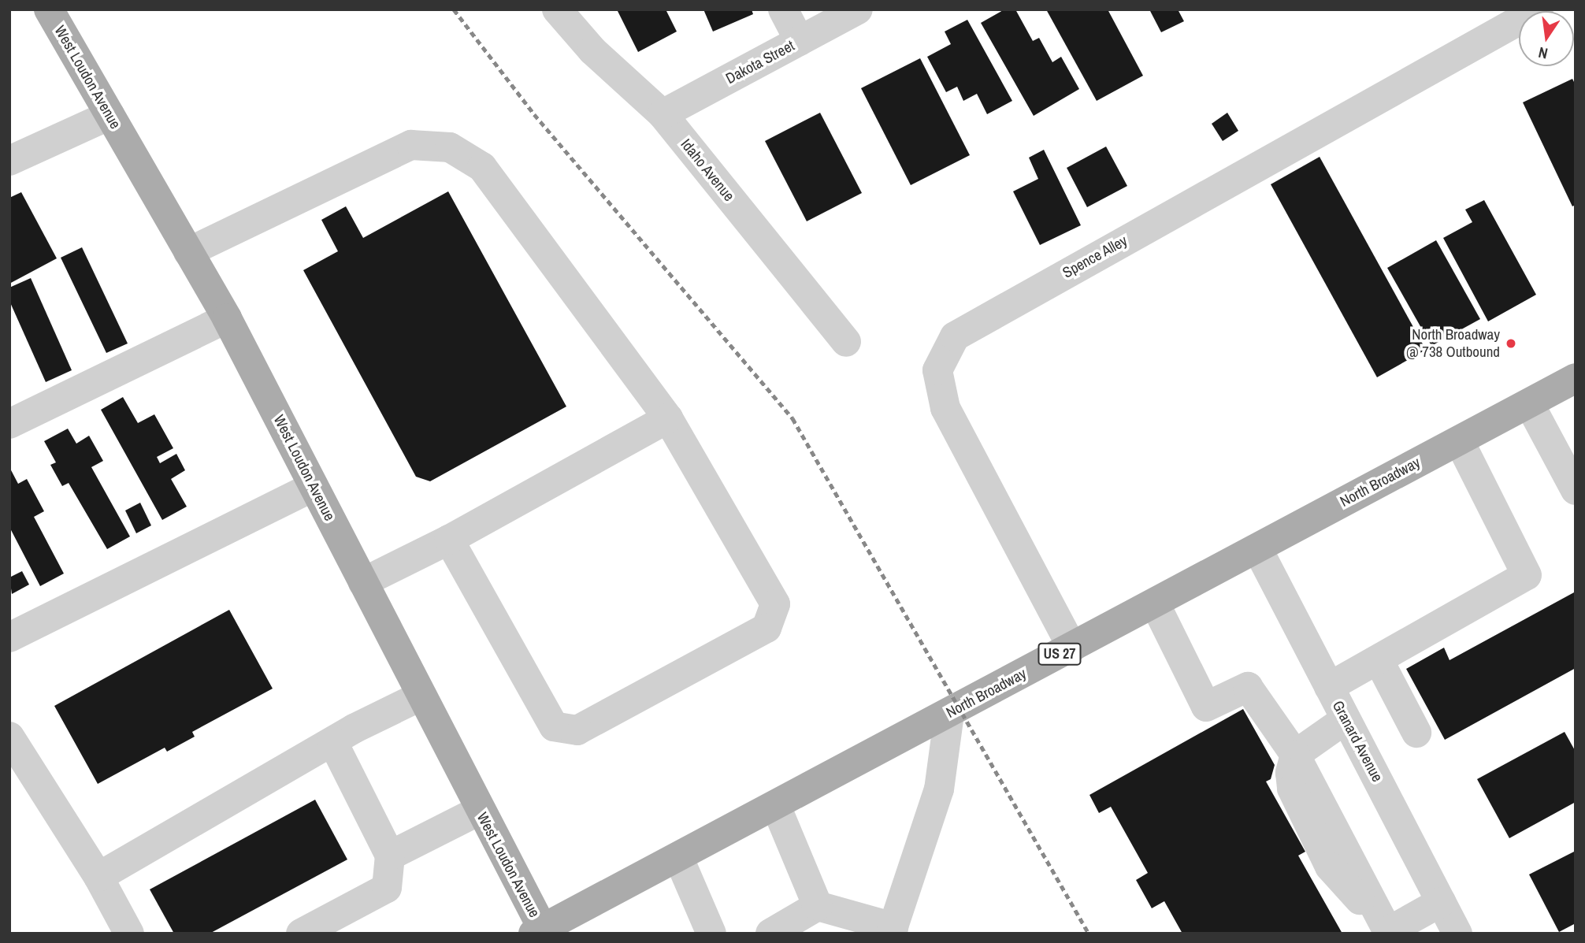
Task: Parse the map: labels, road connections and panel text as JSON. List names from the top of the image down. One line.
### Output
{"streets":{"main road":["West Loudon Avenue","North Broadway","US 27"],"street":["Dakota Street","Idaho Avenue","Spence Alley","Granard Avenue"]},"crossings":[["Dakota Street","Idaho Avenue"],["West Loudon Avenue","North Broadway"],["Spence Alley","North Broadway"],["North Broadway","Granard Avenue"]],"places":["North Broadway @ 738 Outbound"],"north":"bottom"}
